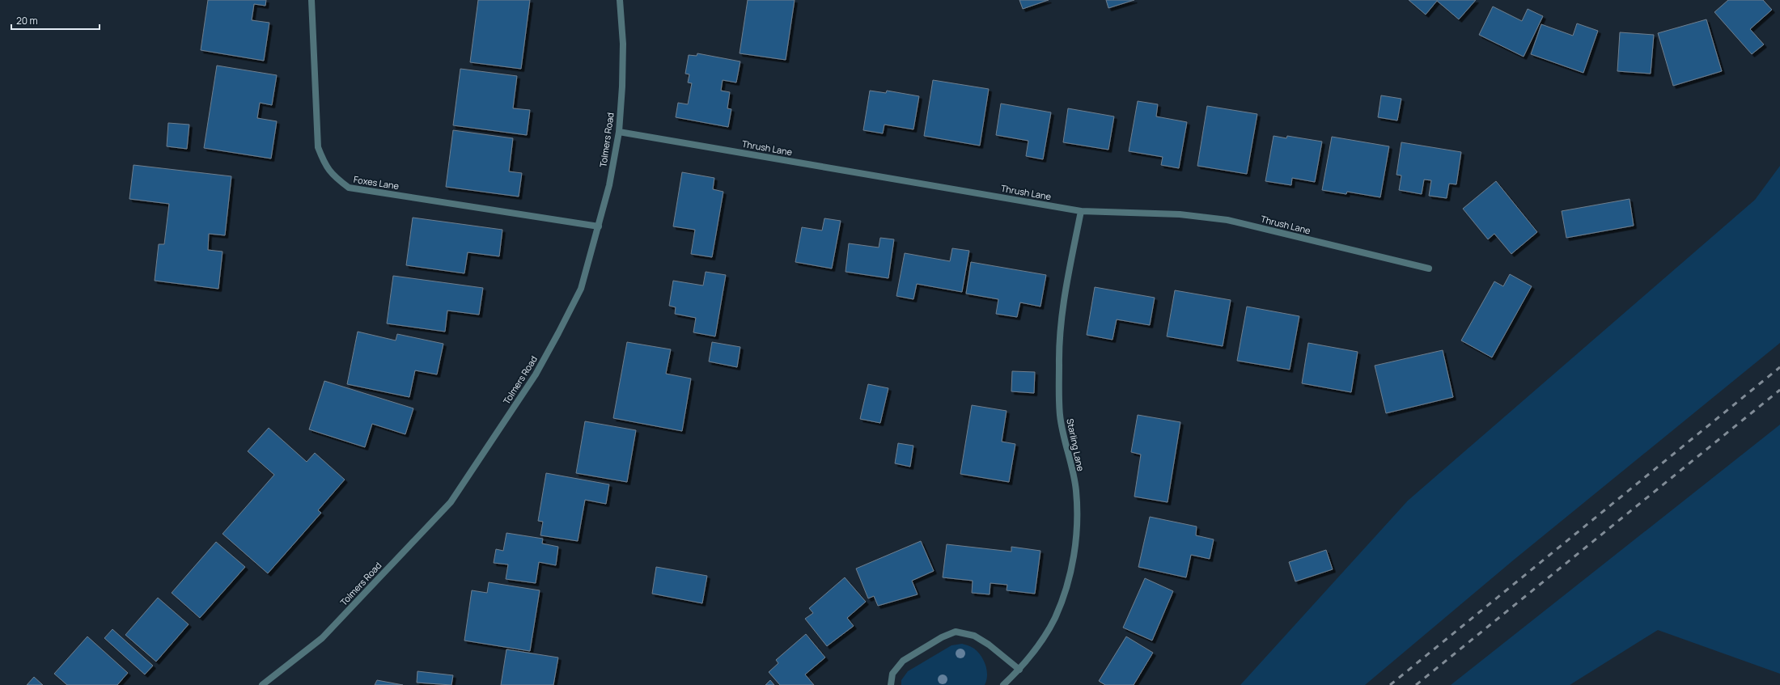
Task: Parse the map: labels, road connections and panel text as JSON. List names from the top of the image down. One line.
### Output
{"streets":{"street":["Tolmers Road","Thrush Lane","Foxes Lane","Starling Lane"]},"crossings":[["Tolmers Road","Thrush Lane"],["Tolmers Road","Foxes Lane"],["Thrush Lane","Starling Lane"]],"scale_bar":"20 m"}
